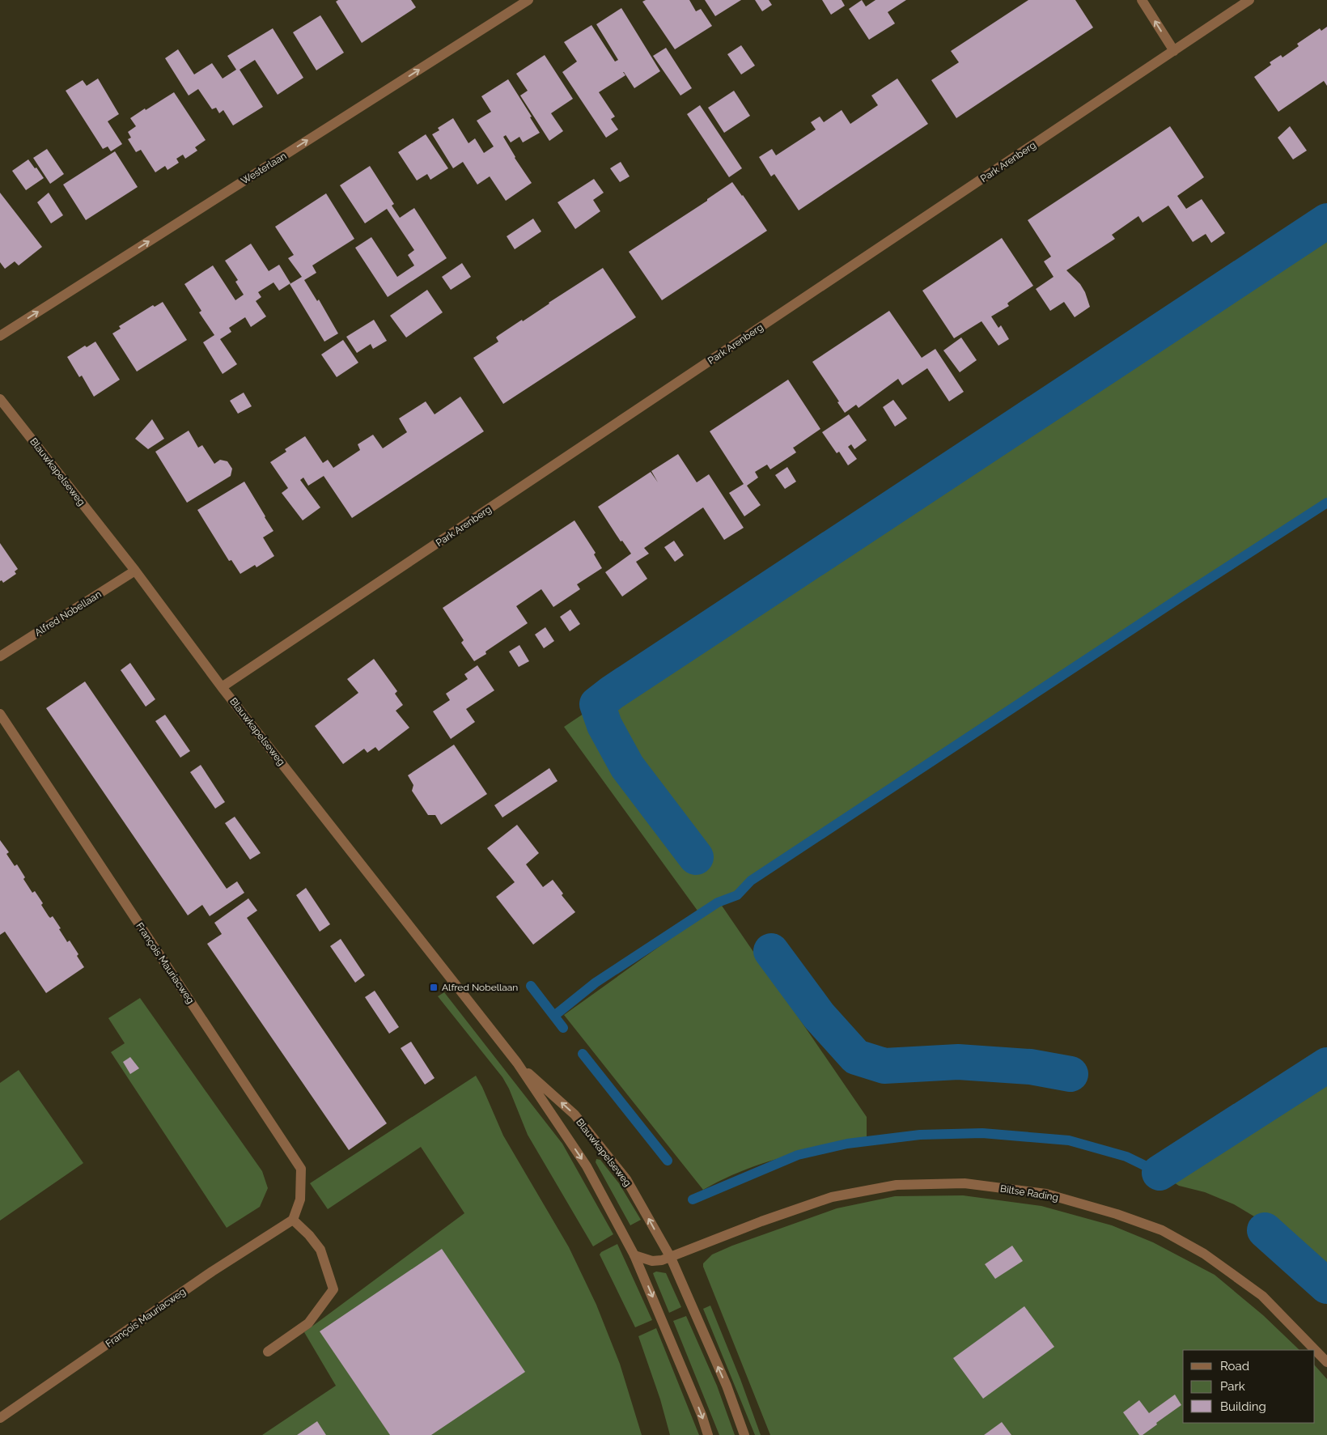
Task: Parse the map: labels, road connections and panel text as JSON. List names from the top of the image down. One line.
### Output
{"streets":{"street":["Park Arenberg","Westerlaan","Blauwkapelseweg","Alfred Nobellaan","François Mauriacweg","Biltse Rading"]},"crossings":[["Park Arenberg","Blauwkapelseweg"],["Blauwkapelseweg","Alfred Nobellaan"],["Blauwkapelseweg","Biltse Rading"]],"one_way":["Westerlaan"],"places":{"transit":["Alfred Nobellaan"]},"legend":["Road","Park","Building"]}
